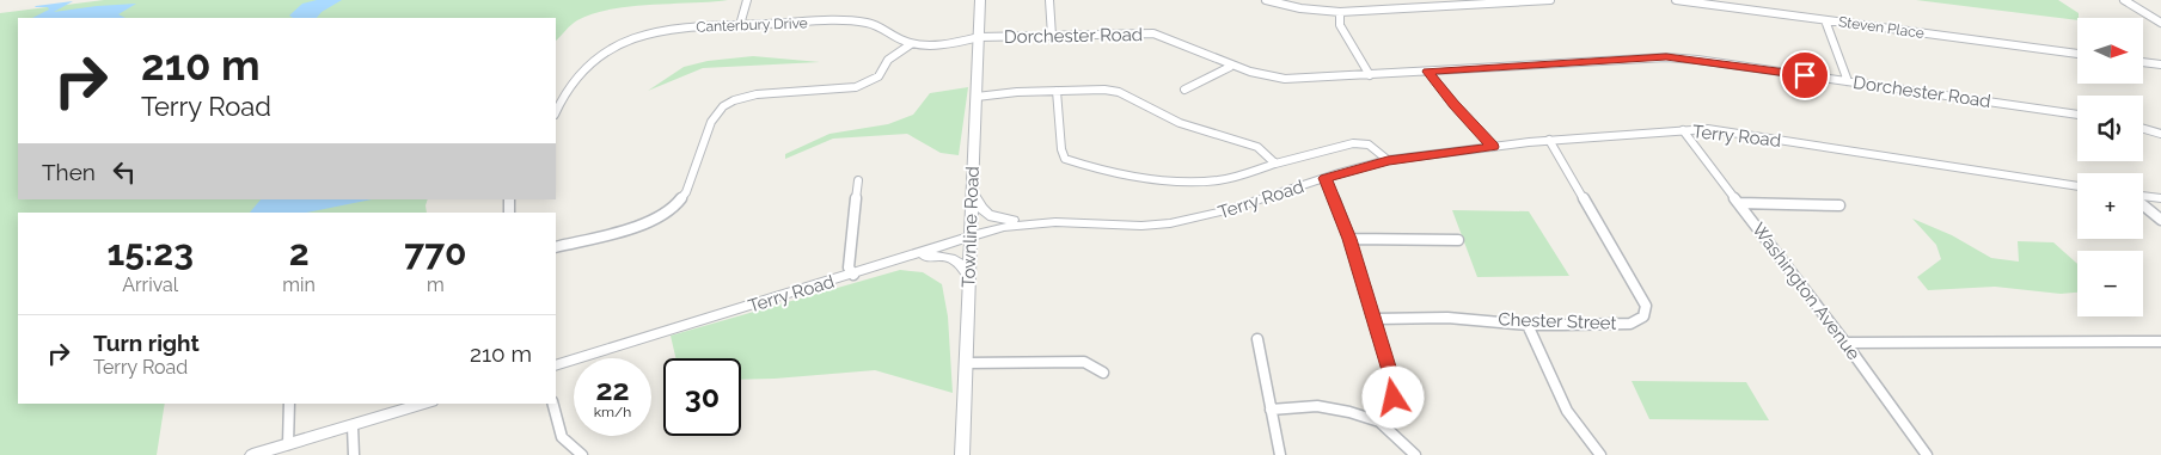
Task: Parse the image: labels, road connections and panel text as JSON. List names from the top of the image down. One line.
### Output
{"streets":{"street":["Canterbury Drive","Steven Place","Dorchester Road","Terry Road","Townline Road","Washington Avenue","Chester Street"]},"crossings":[["Dorchester Road","Townline Road"],["Terry Road","Townline Road"],["Terry Road","Washington Avenue"],["Terry Road","Chester Street"]],"north":"right","page":{"map_buttons":["+","−"],"turn":["210 m","Terry Road"],"then":"Then","eta":["15:23","Arrival","2","min","770","m"],"list":[{"name":"Turn right","note":"Terry Road","value":"210 m"}],"speed":"22 km/h","limit":"30"}}
